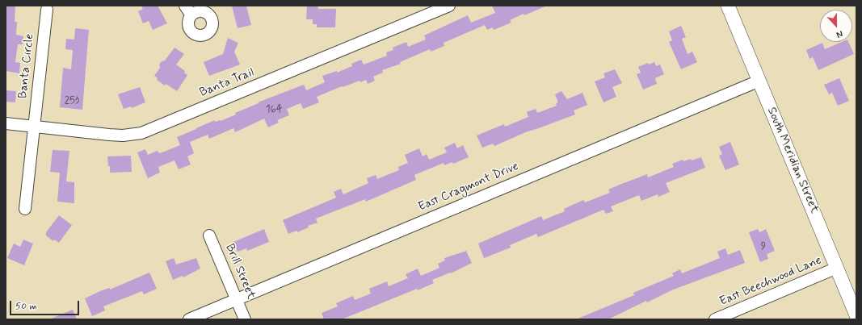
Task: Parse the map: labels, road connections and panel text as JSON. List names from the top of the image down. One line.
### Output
{"streets":{"main road":["South Meridian Street"],"street":["Banta Circle","Banta Trail","East Cragmont Drive","Brill Street","East Beechwood Lane"]},"crossings":[["Banta Circle","Banta Trail"],["South Meridian Street","East Cragmont Drive"],["South Meridian Street","East Beechwood Lane"],["East Cragmont Drive","Brill Street"]],"house_numbers":["253","164","9"],"scale_bar":"50 m","north":"bottom"}
